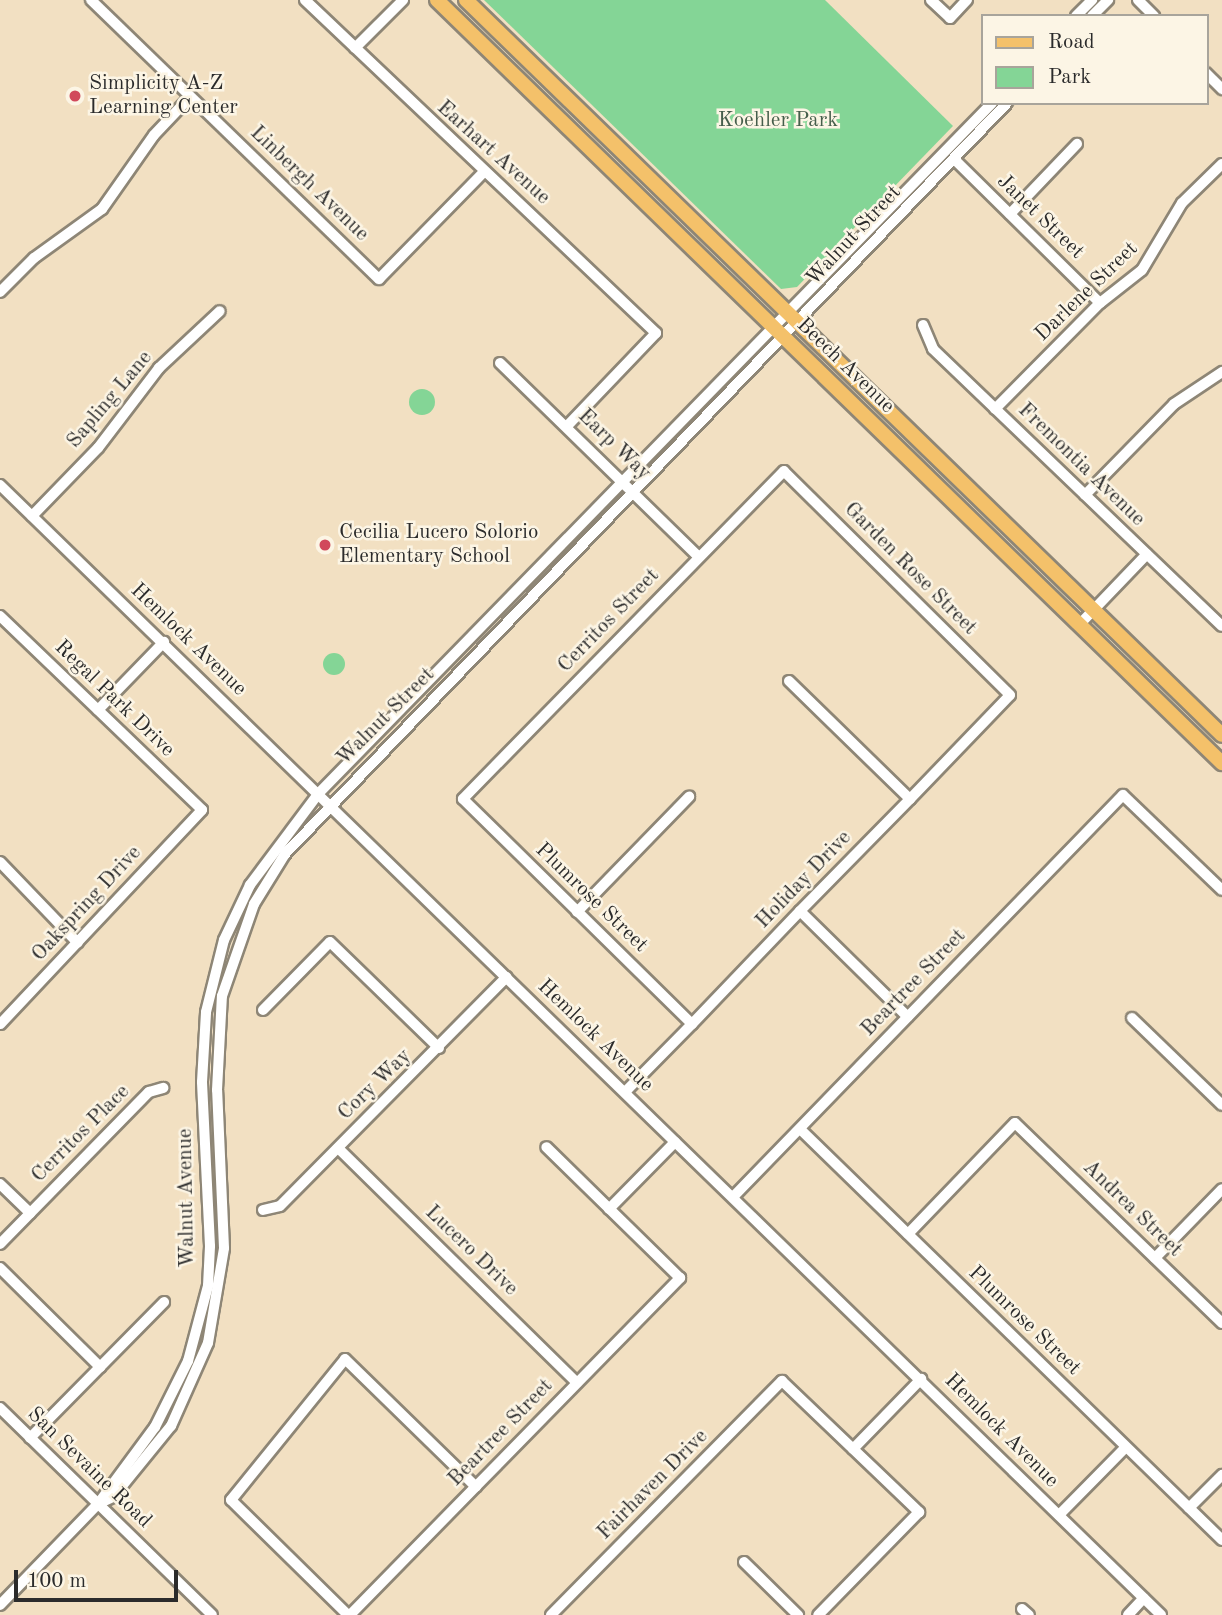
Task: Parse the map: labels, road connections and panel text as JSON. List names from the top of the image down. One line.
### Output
{"streets":{"main road":["Beech Avenue"],"street":["Earhart Avenue","Linbergh Avenue","Janet Street","Walnut Street","Darlene Street","Sapling Lane","Earp Way","Fremontia Avenue","Garden Rose Street","Cerritos Street","Hemlock Avenue","Regal Park Drive","Holiday Drive","Plumrose Street","Oakspring Drive","Beartree Street","Cory Way","Cerritos Place","Walnut Avenue","Andrea Street","Lucero Drive","San Sevaine Road","Fairhaven Drive"]},"crossings":[["Earhart Avenue","Linbergh Avenue"],["Earhart Avenue","Earp Way"],["Janet Street","Walnut Street"],["Janet Street","Darlene Street"],["Walnut Street","Beech Avenue"],["Walnut Street","Earp Way"],["Walnut Street","Hemlock Avenue"],["Walnut Street","Walnut Avenue"],["Walnut Street","San Sevaine Road"],["Darlene Street","Fremontia Avenue"],["Sapling Lane","Hemlock Avenue"],["Earp Way","Cerritos Street"],["Garden Rose Street","Cerritos Street"],["Garden Rose Street","Holiday Drive"],["Cerritos Street","Plumrose Street"],["Hemlock Avenue","Holiday Drive"],["Hemlock Avenue","Beartree Street"],["Hemlock Avenue","Cory Way"],["Hemlock Avenue","Walnut Avenue"],["Regal Park Drive","Oakspring Drive"],["Holiday Drive","Plumrose Street"],["Plumrose Street","Beartree Street"],["Plumrose Street","Andrea Street"],["Beartree Street","Lucero Drive"],["Cory Way","Lucero Drive"],["Walnut Avenue","San Sevaine Road"]],"parks":["Koehler Park"],"places":["Simplicity A-Z Learning Center","Cecilia Lucero Solorio Elementary School"],"legend":["Road","Park"],"scale_bar":"100 m"}
